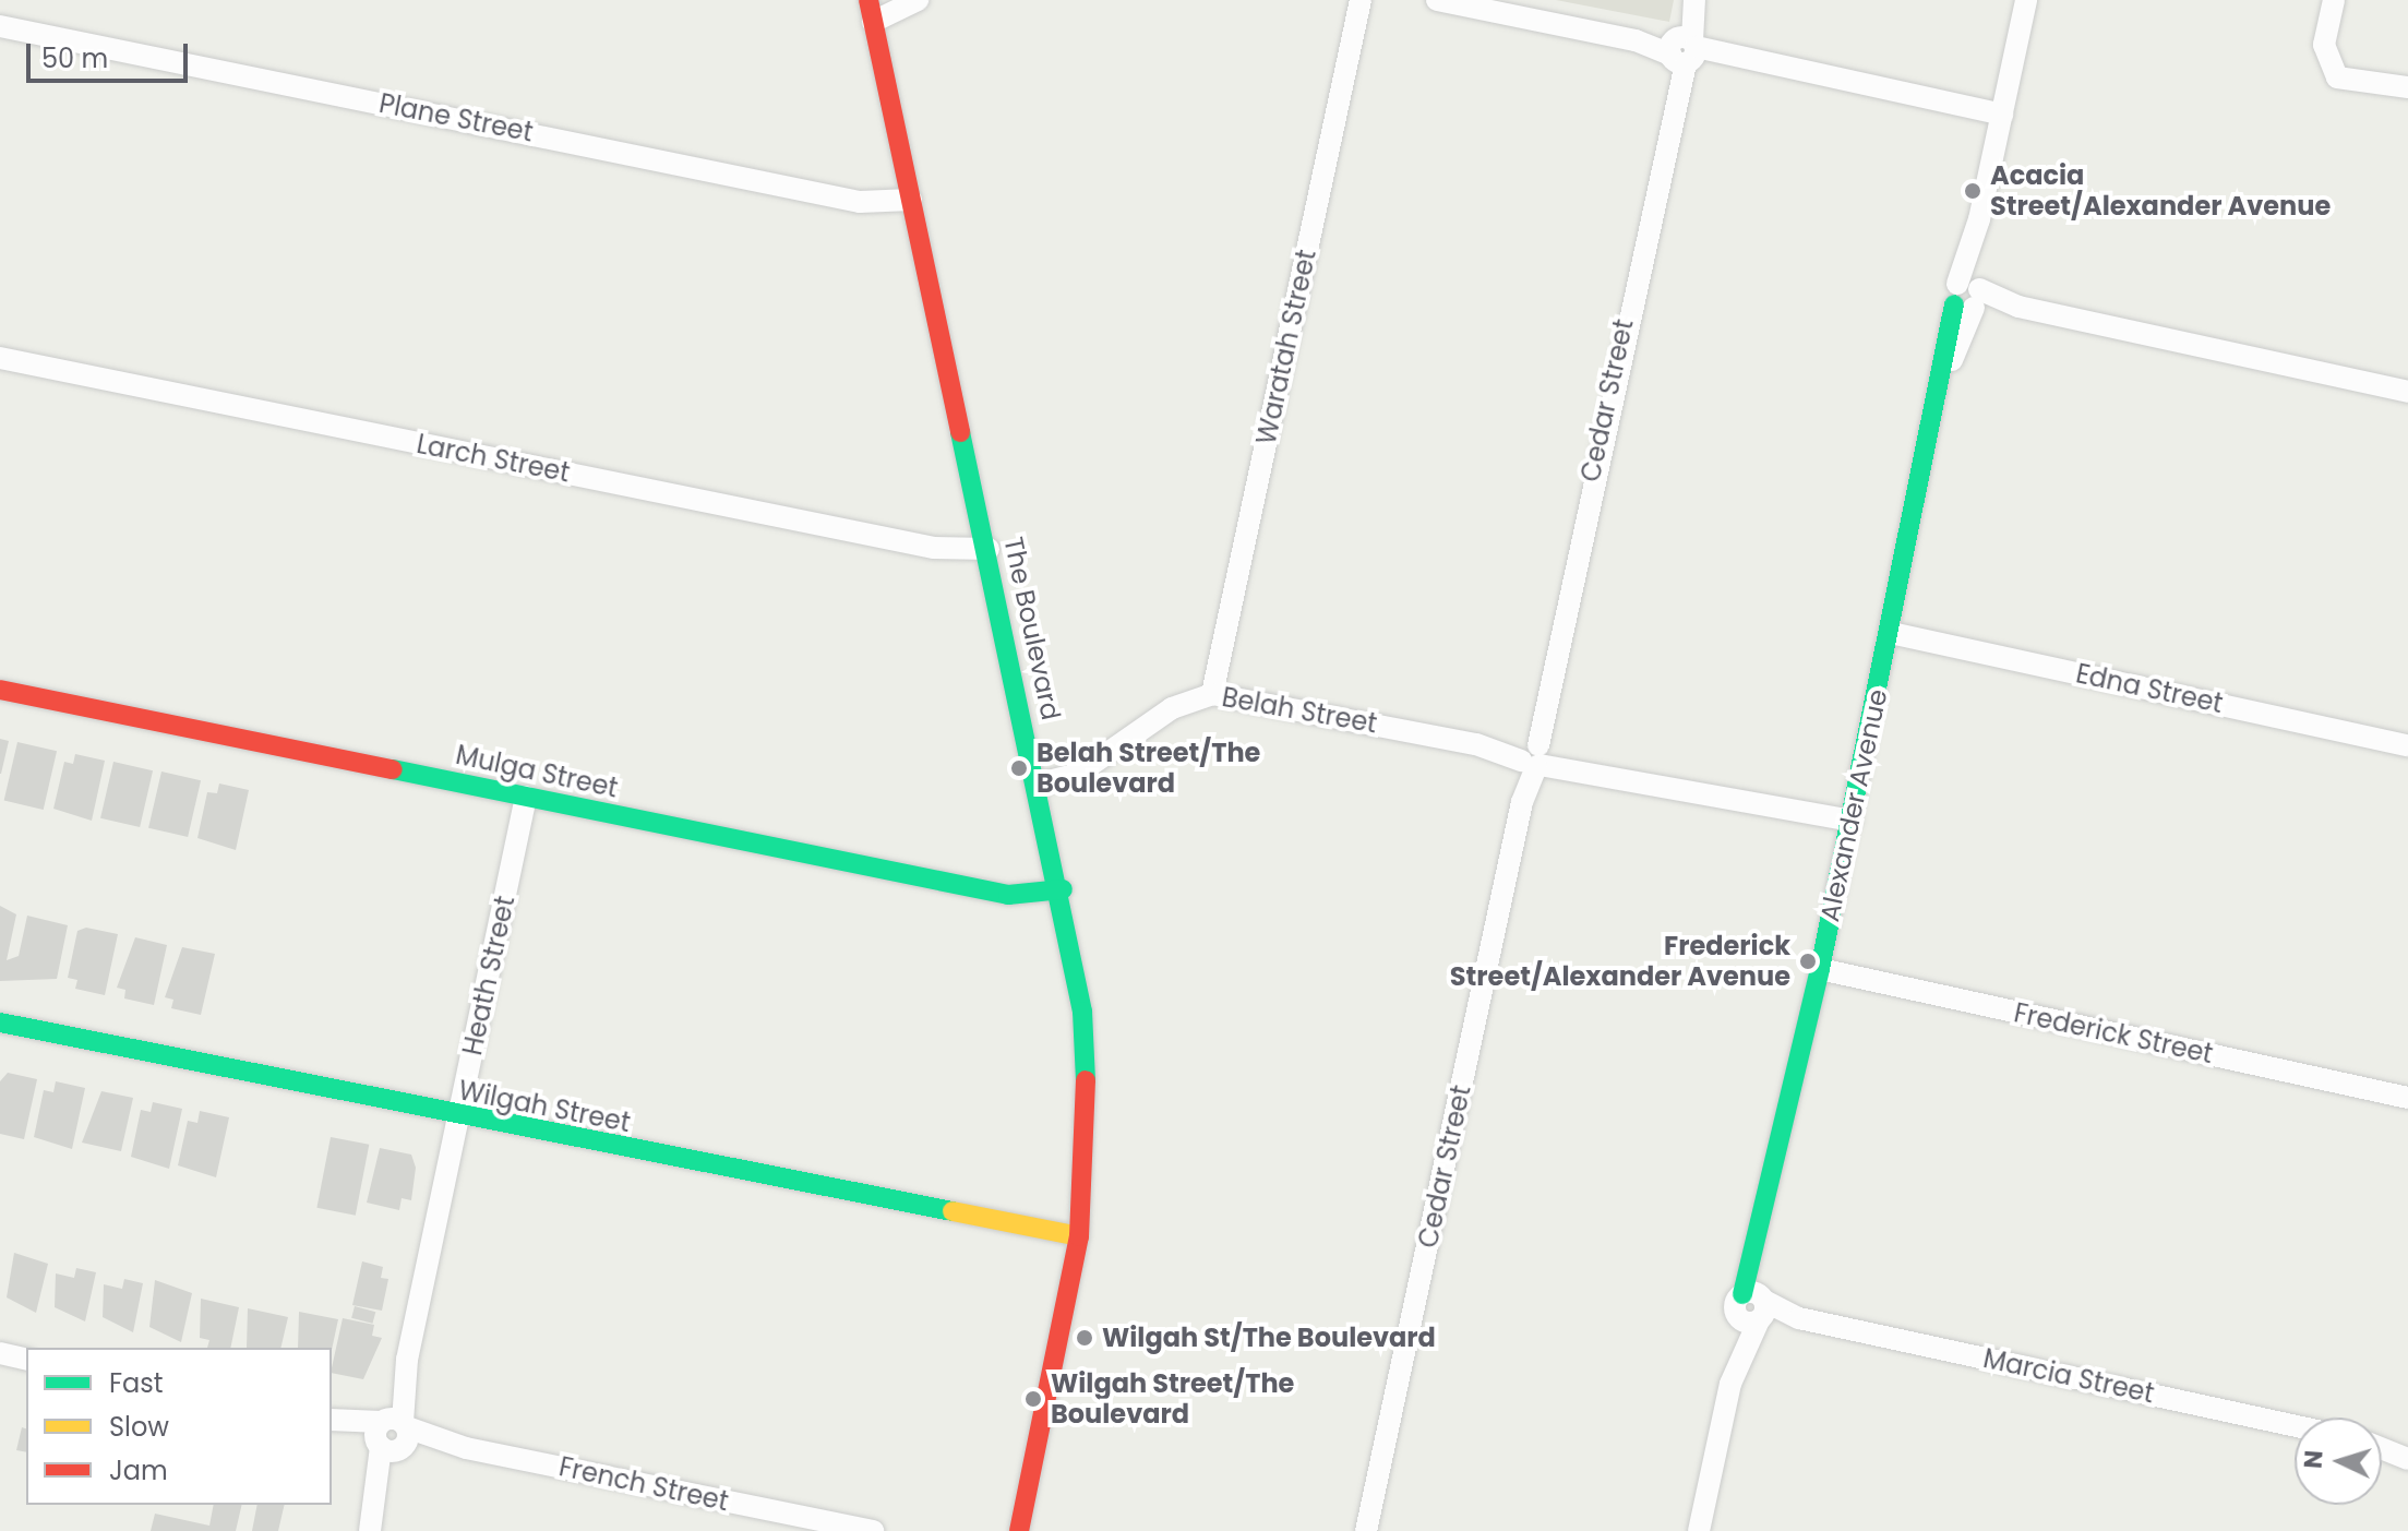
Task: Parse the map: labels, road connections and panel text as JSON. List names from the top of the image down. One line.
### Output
{"streets":{"street":["Plane Street","Waratah Street","Cedar Street","Larch Street","The Boulevard","Edna Street","Belah Street","Mulga Street","Alexander Avenue","Heath Street","Frederick Street","Wilgah Street","Marcia Street","French Street"]},"crossings":[["Plane Street","The Boulevard"],["Waratah Street","Belah Street"],["Cedar Street","Belah Street"],["Larch Street","The Boulevard"],["The Boulevard","Belah Street"],["The Boulevard","Mulga Street"],["The Boulevard","Wilgah Street"],["Edna Street","Alexander Avenue"],["Belah Street","Alexander Avenue"],["Mulga Street","Heath Street"],["Alexander Avenue","Frederick Street"],["Alexander Avenue","Marcia Street"],["Heath Street","Wilgah Street"],["Heath Street","French Street"]],"places":["Acacia Street/Alexander Avenue","Belah Street/The Boulevard","Frederick Street/Alexander Avenue","Wilgah St/The Boulevard","Wilgah Street/The Boulevard"],"legend":["Fast","Slow","Jam"],"scale_bar":"50 m","north":"left"}
